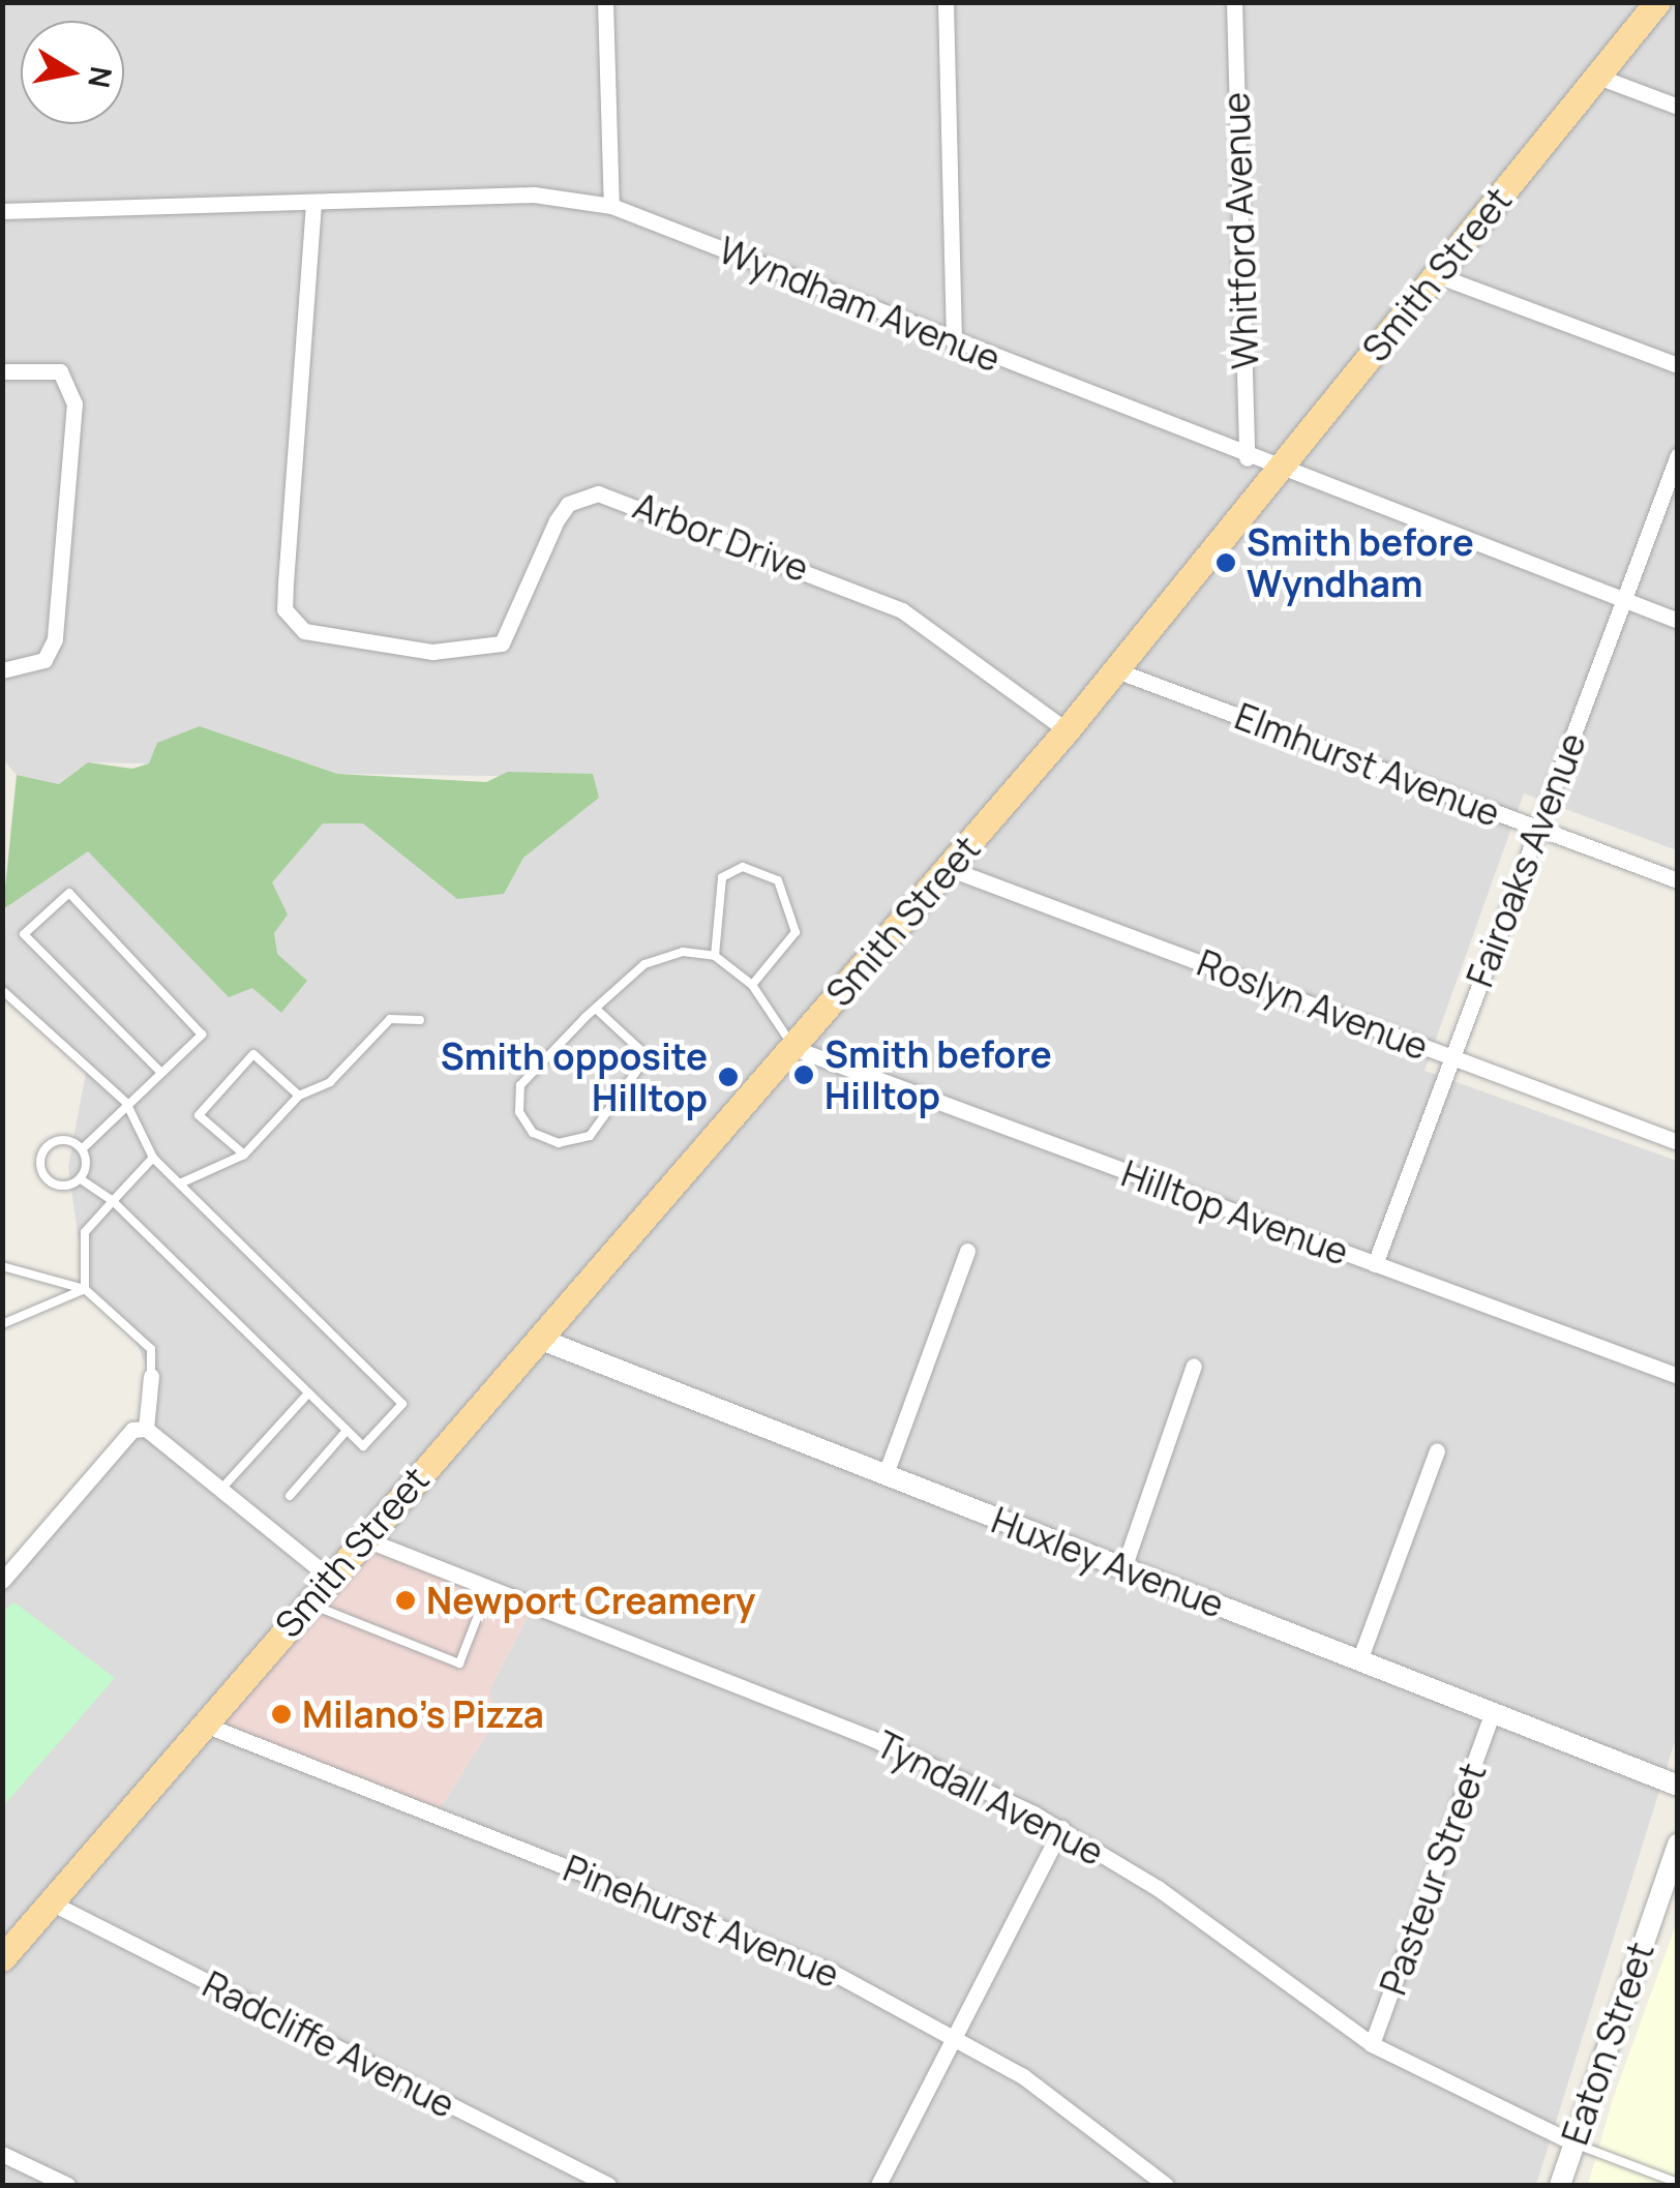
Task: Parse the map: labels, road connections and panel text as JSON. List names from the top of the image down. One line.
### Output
{"streets":{"main road":["Smith Street"],"street":["Whitford Avenue","Wyndham Avenue","Arbor Drive","Elmhurst Avenue","Fairoaks Avenue","Roslyn Avenue","Hilltop Avenue","Huxley Avenue","Tyndall Avenue","Pasteur Street","Pinehurst Avenue","Eaton Street","Radcliffe Avenue"]},"crossings":[["Whitford Avenue","Wyndham Avenue"],["Smith Street","Wyndham Avenue"],["Smith Street","Arbor Drive"],["Smith Street","Elmhurst Avenue"],["Smith Street","Roslyn Avenue"],["Smith Street","Hilltop Avenue"],["Smith Street","Huxley Avenue"],["Smith Street","Tyndall Avenue"],["Smith Street","Pinehurst Avenue"],["Smith Street","Radcliffe Avenue"],["Wyndham Avenue","Arbor Drive"],["Wyndham Avenue","Fairoaks Avenue"],["Elmhurst Avenue","Fairoaks Avenue"],["Fairoaks Avenue","Roslyn Avenue"],["Fairoaks Avenue","Hilltop Avenue"],["Huxley Avenue","Pasteur Street"],["Tyndall Avenue","Pasteur Street"],["Tyndall Avenue","Eaton Street"]],"places":["Smith before Wyndham","Smith before Hilltop","Smith opposite Hilltop","Newport Creamery","Milano's Pizza"],"north":"right"}
